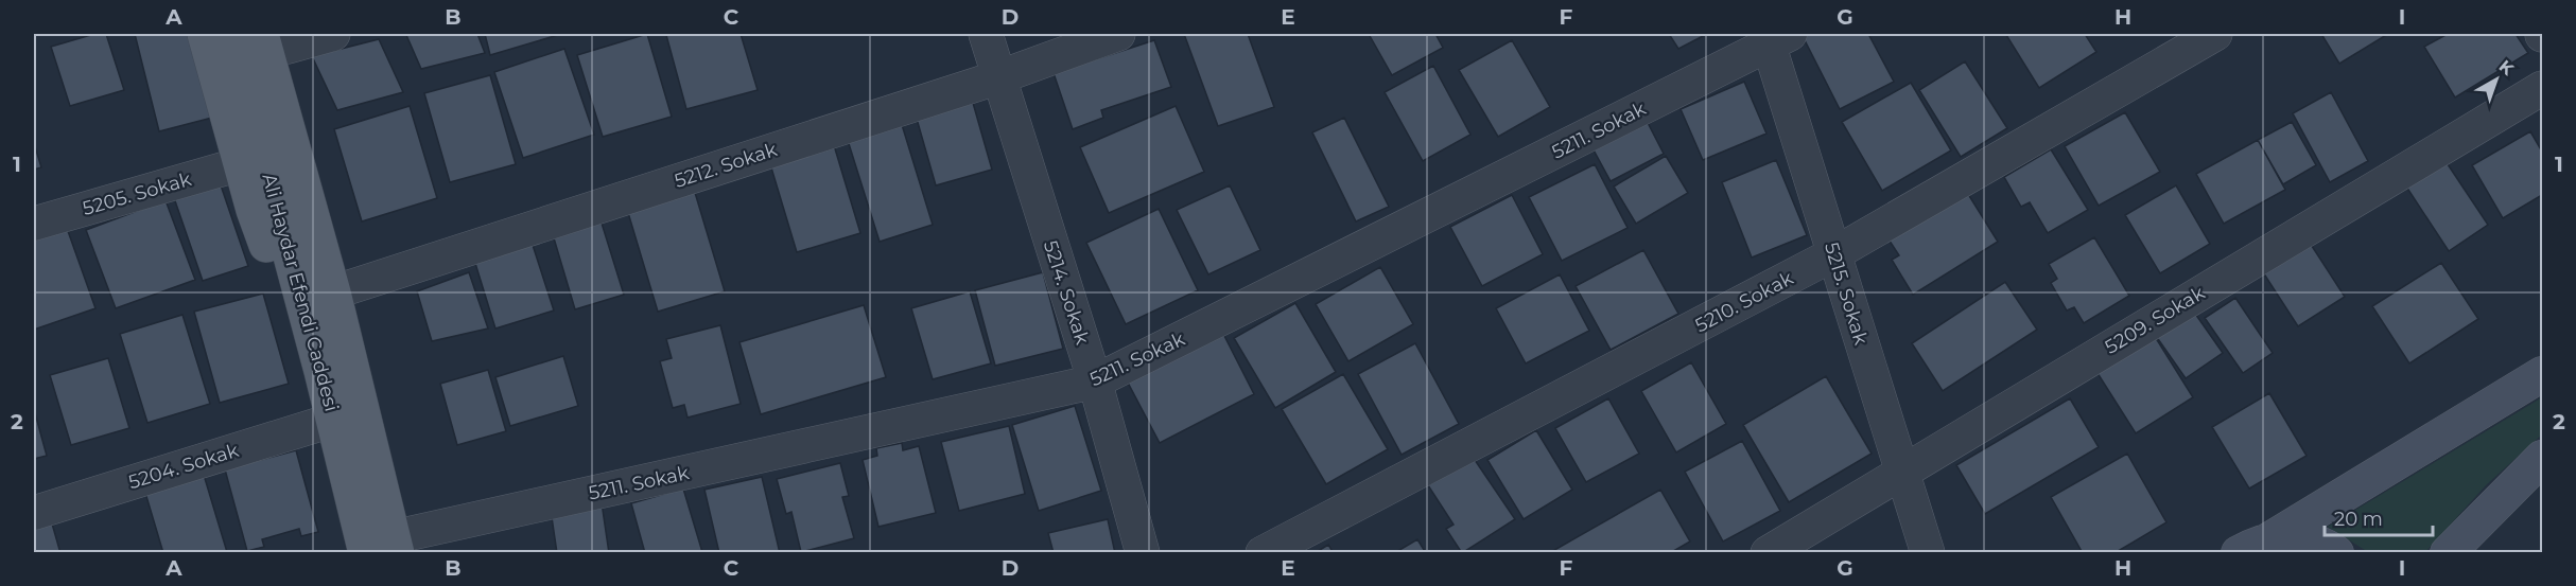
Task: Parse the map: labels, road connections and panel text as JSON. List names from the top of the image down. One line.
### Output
{"streets":{"main road":["Ali Haydar Efendi Caddesi"],"street":["5211. Sokak","5212. Sokak","5205. Sokak","5214. Sokak","5215. Sokak","5210. Sokak","5209. Sokak","5204. Sokak"]},"crossings":[["5211. Sokak","Ali Haydar Efendi Caddesi"],["5211. Sokak","5214. Sokak"],["5211. Sokak","5215. Sokak"],["5212. Sokak","Ali Haydar Efendi Caddesi"],["5212. Sokak","5214. Sokak"],["Ali Haydar Efendi Caddesi","5204. Sokak"],["5215. Sokak","5210. Sokak"],["5215. Sokak","5209. Sokak"]],"scale_bar":"20 m","north":"top right","grid":{"columns":["A","B","C","D","E","F","G","H","I"],"rows":["1","2"]}}
